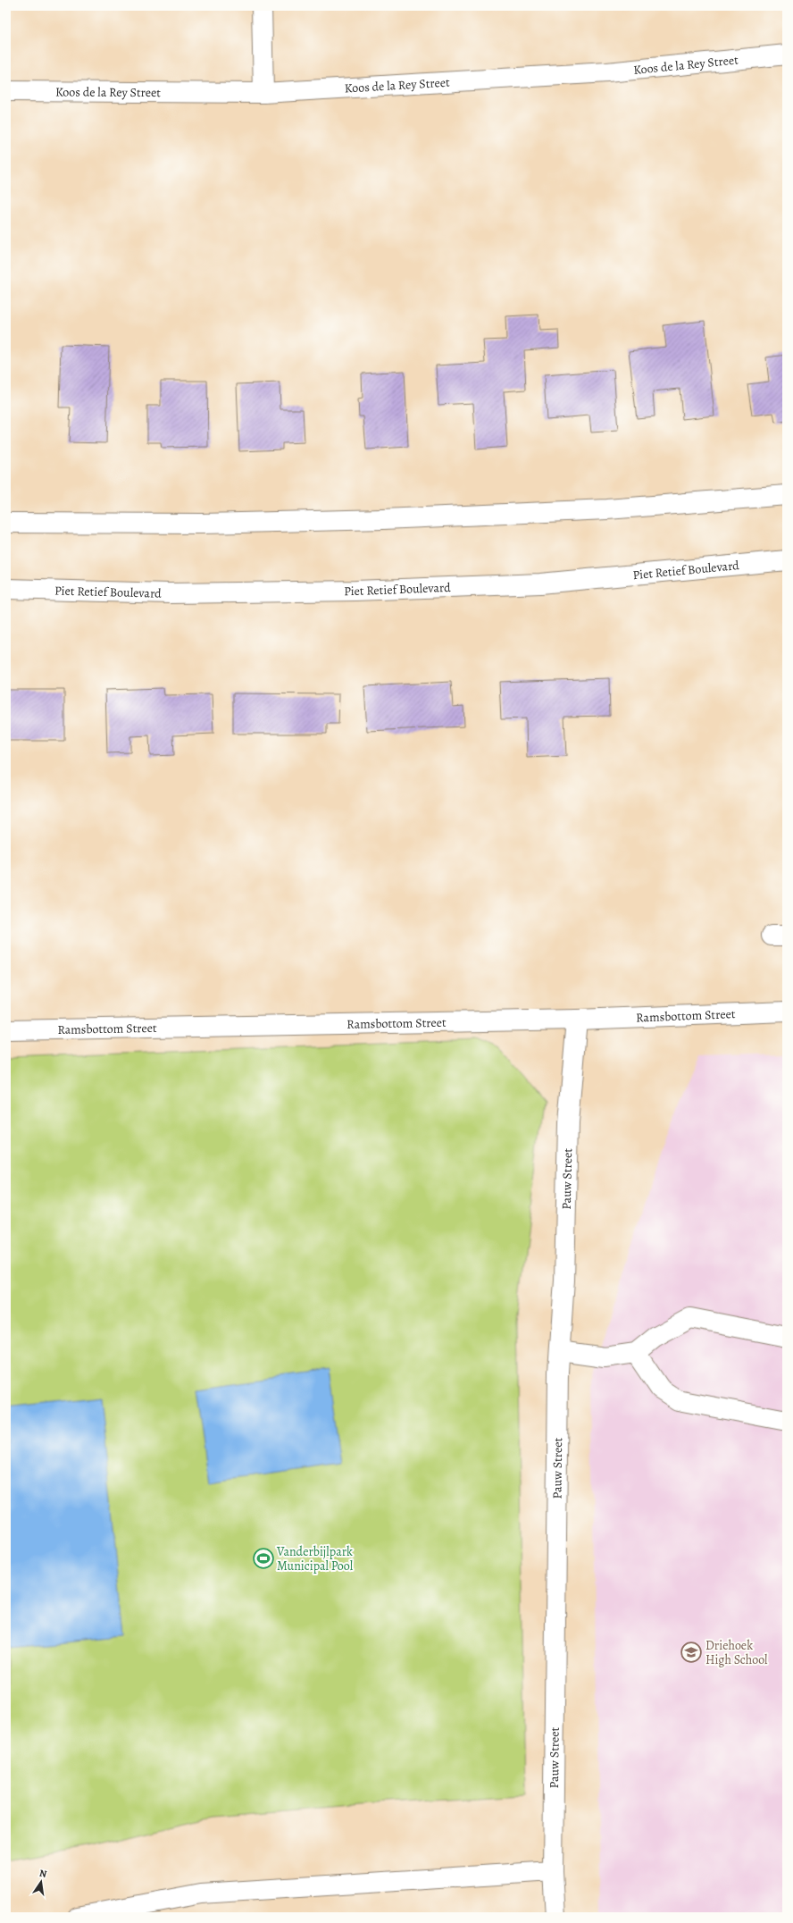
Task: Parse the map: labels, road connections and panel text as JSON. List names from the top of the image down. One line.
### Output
{"streets":{"street":["Koos de la Rey Street","Piet Retief Boulevard","Ramsbottom Street","Pauw Street"]},"crossings":[["Ramsbottom Street","Pauw Street"]],"places":{"sports":["Vanderbijlpark Municipal Pool"],"school or university":["Driehoek High School"]},"north":"top"}
